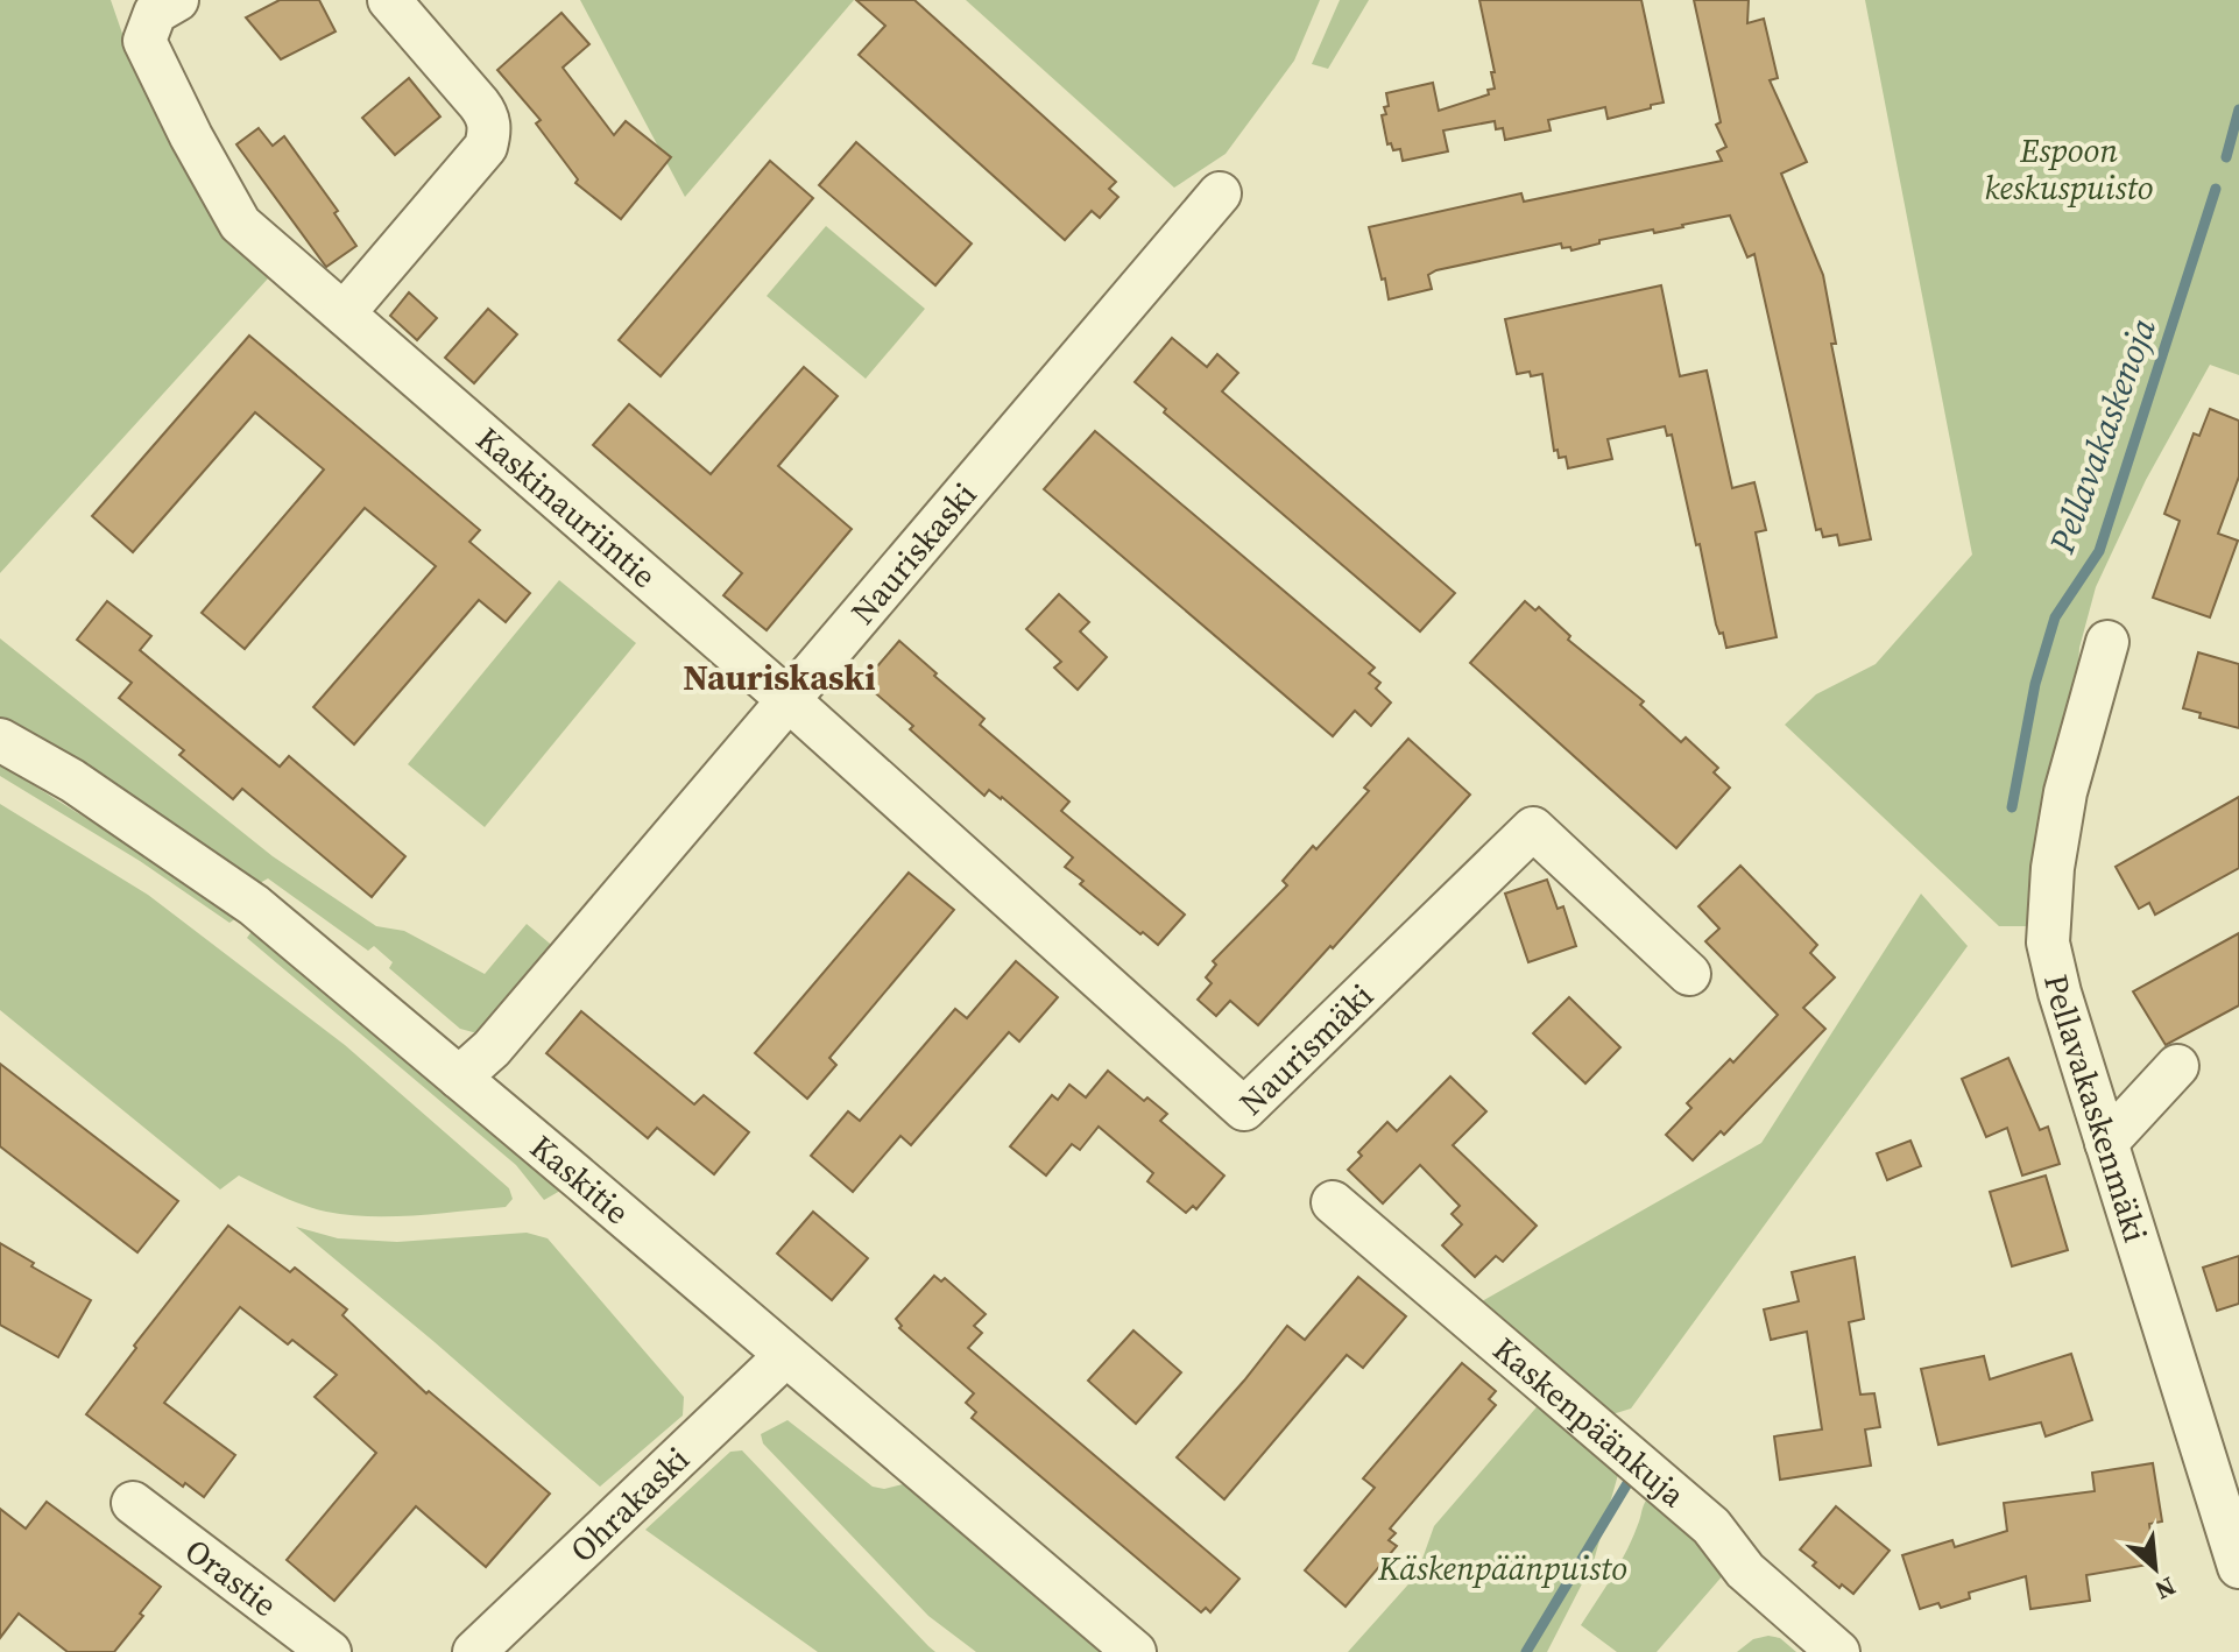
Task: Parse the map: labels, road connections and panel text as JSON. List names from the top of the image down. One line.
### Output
{"streets":{"street":["Kaskinauriintie","Nauriskaski","Naurismäki","Pellavakaskenmäki","Kaskitie","Kaskenpäänkuja","Ohrakaski","Orastie"]},"crossings":[["Kaskinauriintie","Nauriskaski"],["Kaskinauriintie","Naurismäki"],["Nauriskaski","Naurismäki"],["Nauriskaski","Kaskitie"],["Kaskitie","Ohrakaski"]],"districts":["Nauriskaski"],"water":["Pellavakaskenoja"],"parks":["Espoon keskuspuisto","Käskenpäänpuisto"],"north":"bottom right"}
